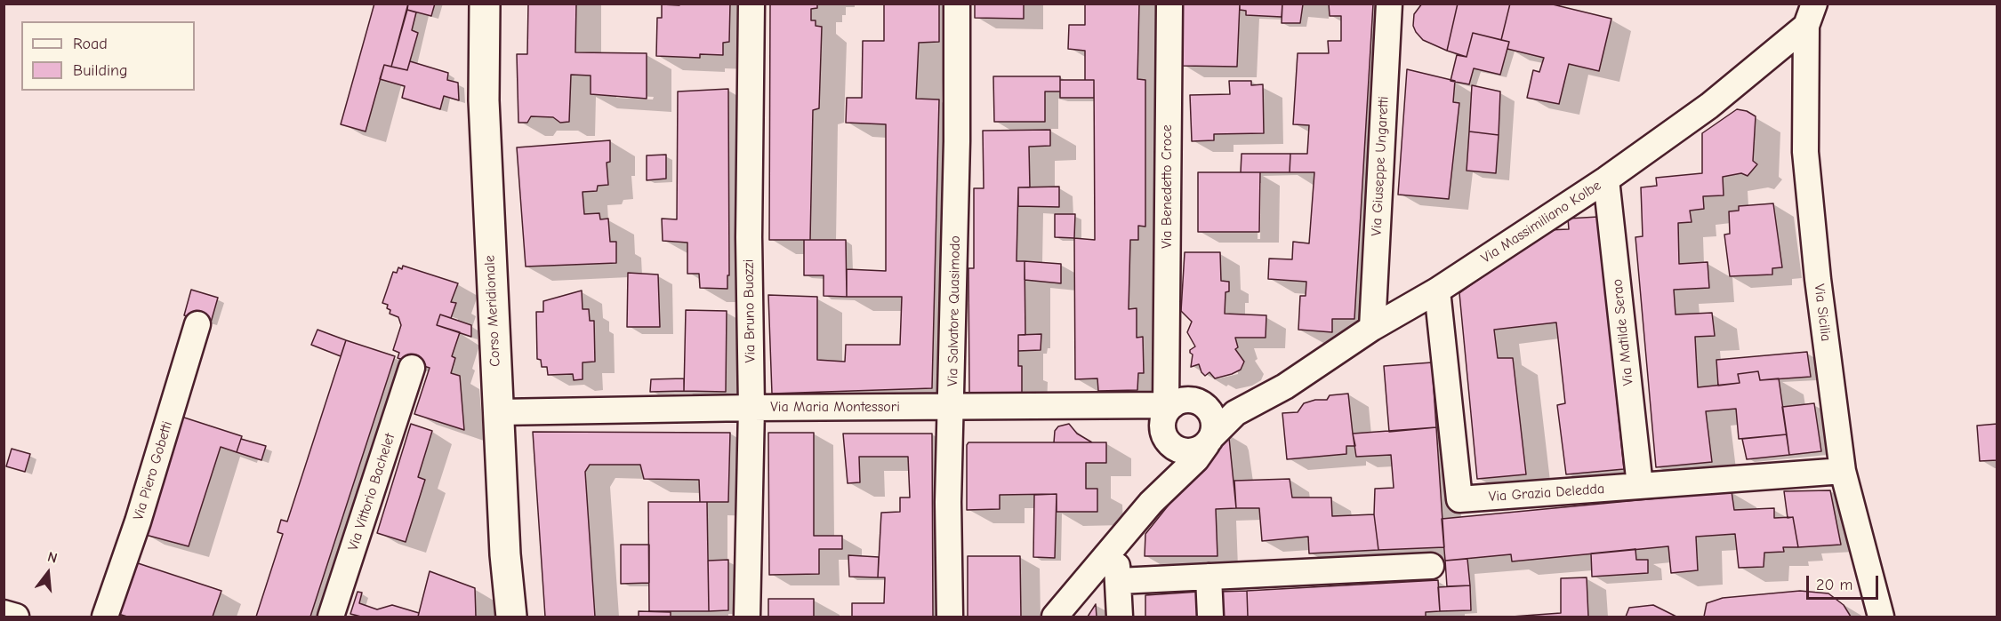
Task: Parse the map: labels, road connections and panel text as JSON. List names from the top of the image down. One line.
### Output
{"streets":{"street":["Via Giuseppe Ungaretti","Via Benedetto Croce","Via Massimiliano Kolbe","Corso Meridionale","Via Bruno Buozzi","Via Salvatore Quasimodo","Via Sicilia","Via Matilde Serao","Via Maria Montessori","Via Piero Gobetti","Via Vittorio Bachelet","Via Grazia Deledda"]},"crossings":[["Via Giuseppe Ungaretti","Via Massimiliano Kolbe"],["Via Benedetto Croce","Via Massimiliano Kolbe"],["Via Benedetto Croce","Via Maria Montessori"],["Via Massimiliano Kolbe","Via Sicilia"],["Via Massimiliano Kolbe","Via Matilde Serao"],["Via Massimiliano Kolbe","Via Maria Montessori"],["Via Massimiliano Kolbe","Via Grazia Deledda"],["Corso Meridionale","Via Maria Montessori"],["Via Bruno Buozzi","Via Maria Montessori"],["Via Salvatore Quasimodo","Via Maria Montessori"],["Via Sicilia","Via Grazia Deledda"],["Via Matilde Serao","Via Grazia Deledda"]],"legend":["Road","Building"],"scale_bar":"20 m","north":"top"}
